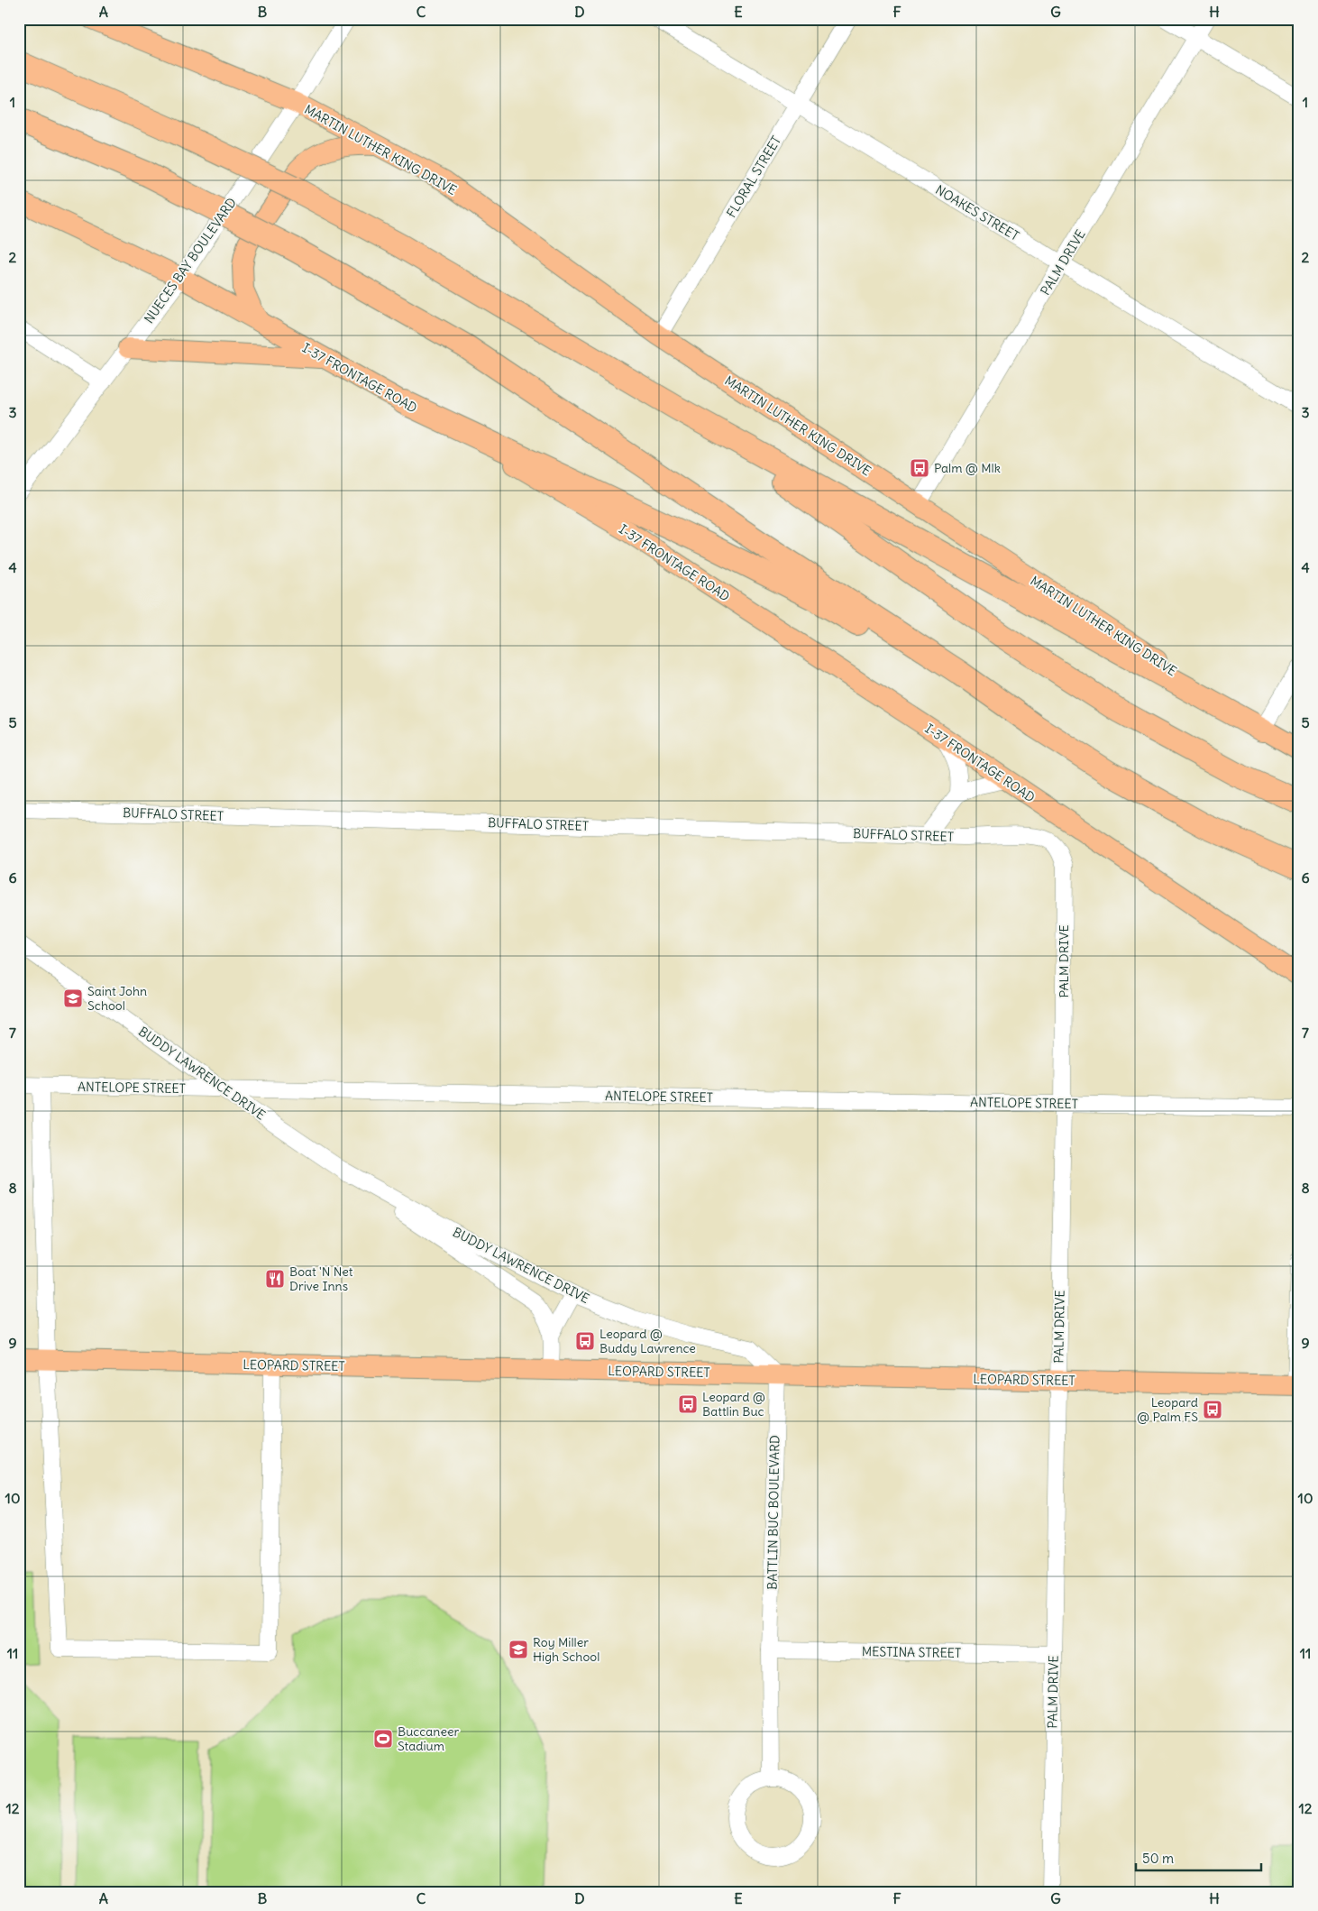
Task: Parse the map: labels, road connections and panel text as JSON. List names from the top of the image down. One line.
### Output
{"streets":{"main road":["MARTIN LUTHER KING DRIVE","I-37 FRONTAGE ROAD","LEOPARD STREET"],"street":["FLORAL STREET","NOAKES STREET","NUECES BAY BOULEVARD","PALM DRIVE","BUFFALO STREET","BUDDY LAWRENCE DRIVE","ANTELOPE STREET","BATTLIN BUC BOULEVARD","MESTINA STREET"]},"crossings":[["MARTIN LUTHER KING DRIVE","FLORAL STREET"],["MARTIN LUTHER KING DRIVE","NUECES BAY BOULEVARD"],["MARTIN LUTHER KING DRIVE","PALM DRIVE"],["FLORAL STREET","NOAKES STREET"],["NOAKES STREET","PALM DRIVE"],["NUECES BAY BOULEVARD","I-37 FRONTAGE ROAD"],["PALM DRIVE","BUFFALO STREET"],["PALM DRIVE","ANTELOPE STREET"],["PALM DRIVE","LEOPARD STREET"],["PALM DRIVE","MESTINA STREET"],["BUDDY LAWRENCE DRIVE","ANTELOPE STREET"],["BUDDY LAWRENCE DRIVE","LEOPARD STREET"],["BUDDY LAWRENCE DRIVE","BATTLIN BUC BOULEVARD"],["LEOPARD STREET","BATTLIN BUC BOULEVARD"],["BATTLIN BUC BOULEVARD","MESTINA STREET"]],"places":{"bus stop":["Palm @ Mlk","Leopard @ Buddy Lawrence","Leopard @ Battlin Buc","Leopard @ Palm FS"],"school or university":["Saint John School","Roy Miller High School"],"restaurant":["Boat 'N Net Drive Inns"],"sports":["Buccaneer Stadium"]},"scale_bar":"50 m","grid":{"columns":["A","B","C","D","E","F","G","H"],"rows":["1","2","3","4","5","6","7","8","9","10","11","12"]}}
